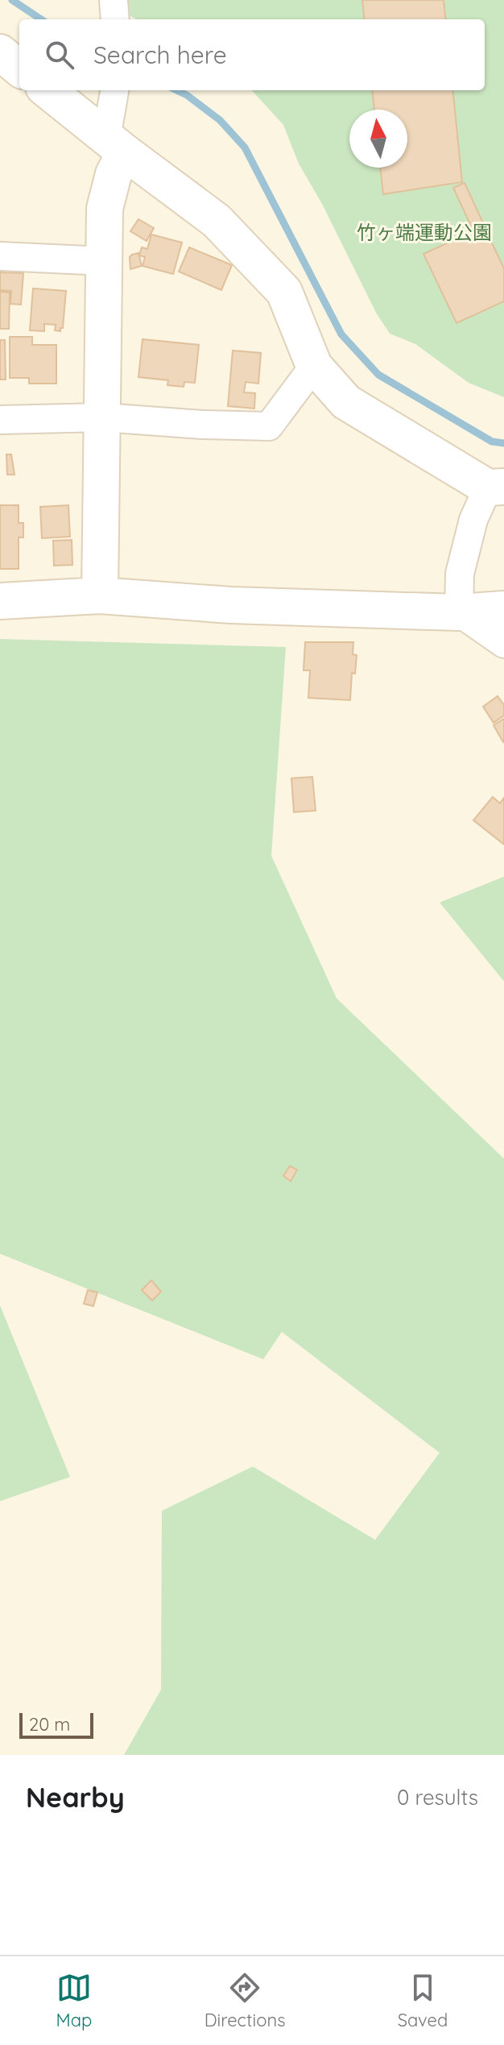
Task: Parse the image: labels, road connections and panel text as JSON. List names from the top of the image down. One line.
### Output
{"parks":["竹ヶ端運動公園"],"scale_bar":"20 m","north":"top","page":{"search":"Search here","scale":"20 m","heading":["Nearby","0 results"],"nav":["Map","Directions","Saved"]}}
